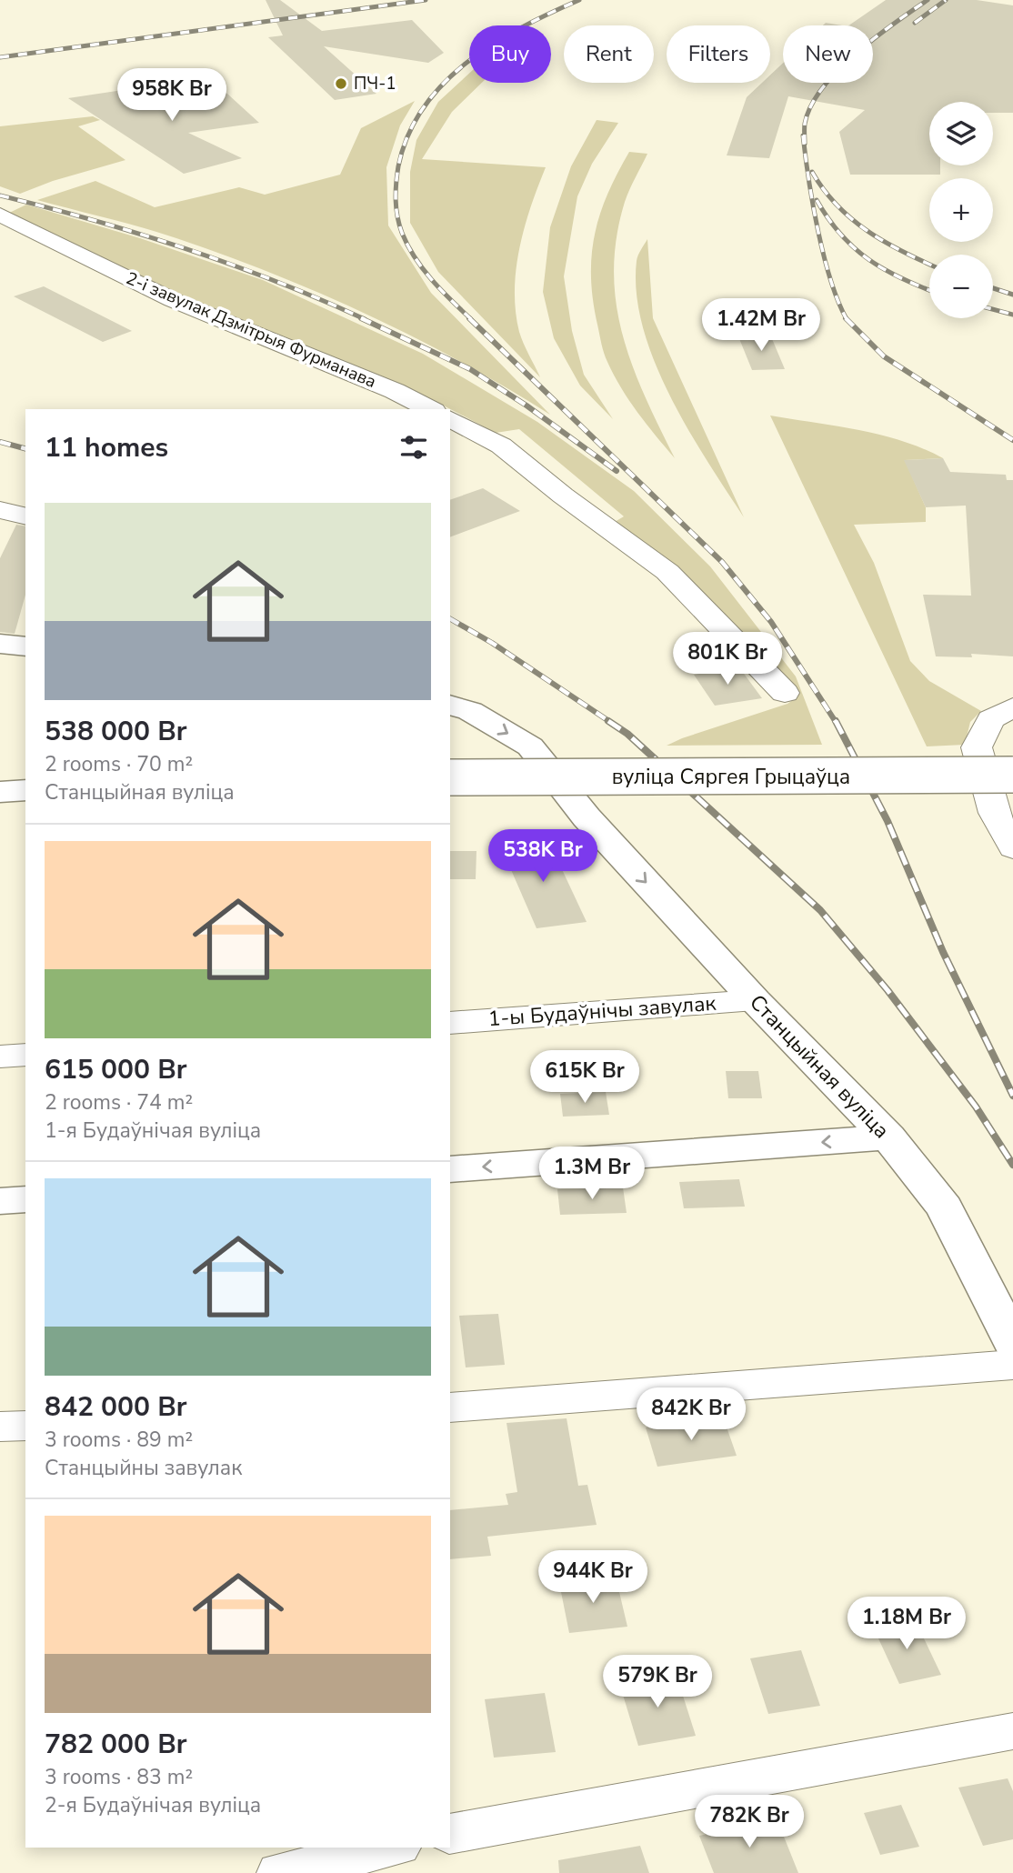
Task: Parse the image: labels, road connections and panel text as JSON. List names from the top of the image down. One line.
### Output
{"streets":{"street":["2-і завулак Дзмітрыя Фурманава","вуліца Сяргея Грыцаўца","1-ы Будаўнічы завулак","Станцыйная вуліца"]},"crossings":[["1-ы Будаўнічы завулак","Станцыйная вуліца"]],"places":["ПЧ-1"],"page":{"chip":["Buy","Rent","Filters","New"],"price":["958K Br","1.42M Br","801K Br","538K Br","615K Br","1.3M Br","842K Br","944K Br","1.18M Br","579K Br","782K Br"],"map_buttons":["+","−"],"heading":"11 homes","list":[{"name":"538 000 Br","note":"2 rooms · 70 m² · Станцыйная вуліца"},{"name":"615 000 Br","note":"2 rooms · 74 m² · 1-я Будаўнічая вуліца"},{"name":"842 000 Br","note":"3 rooms · 89 m² · Станцыйны завулак"},{"name":"782 000 Br","note":"3 rooms · 83 m² · 2-я Будаўнічая вуліца"}]}}
